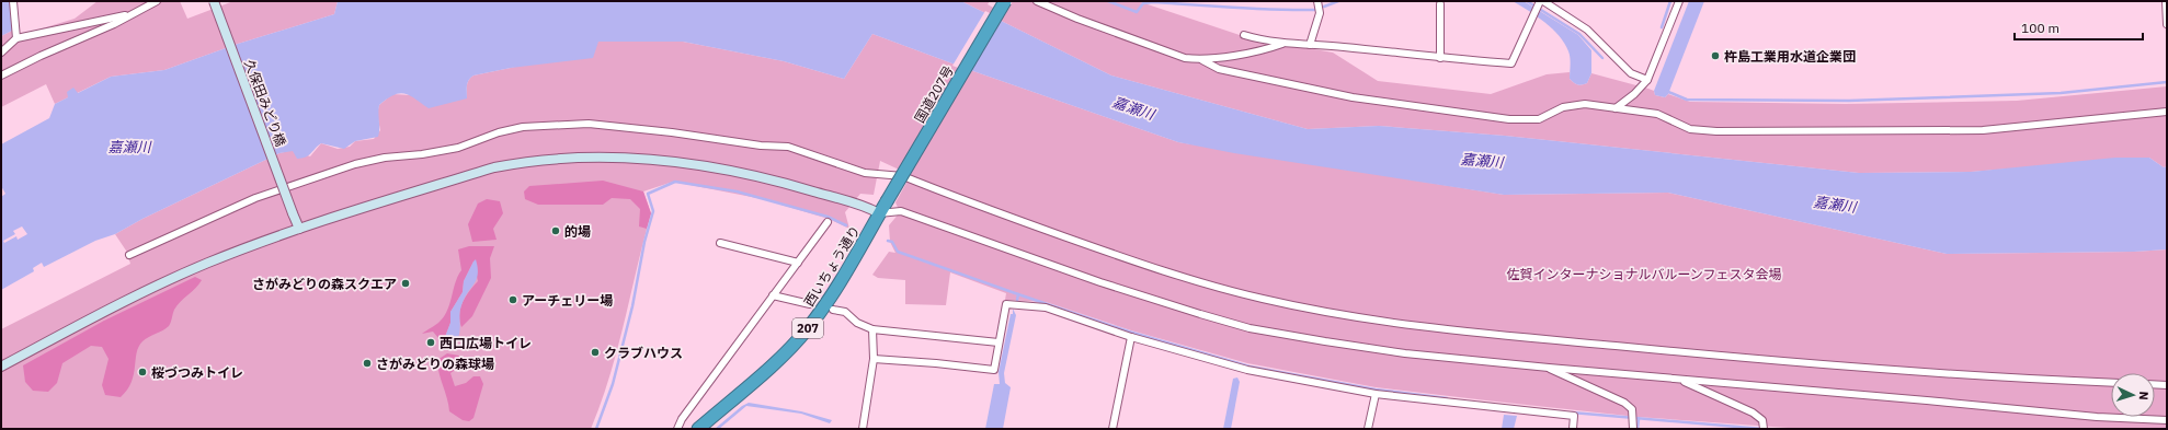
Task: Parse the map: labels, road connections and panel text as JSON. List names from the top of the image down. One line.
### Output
{"streets":{"highway":["国道207号","西いちょう通り","207"],"street":["久保田みどり橋"]},"crossings":[["国道207号","西いちょう通り"]],"water":["嘉瀬川"],"parks":["佐賀インターナショナルバルーンフェスタ会場"],"places":["杵島工業用水道企業団","的場","さがみどりの森スクエア","アーチェリー場","西口広場トイレ","クラブハウス","さがみどりの森球場","桜づつみトイレ"],"scale_bar":"100 m","north":"right"}
